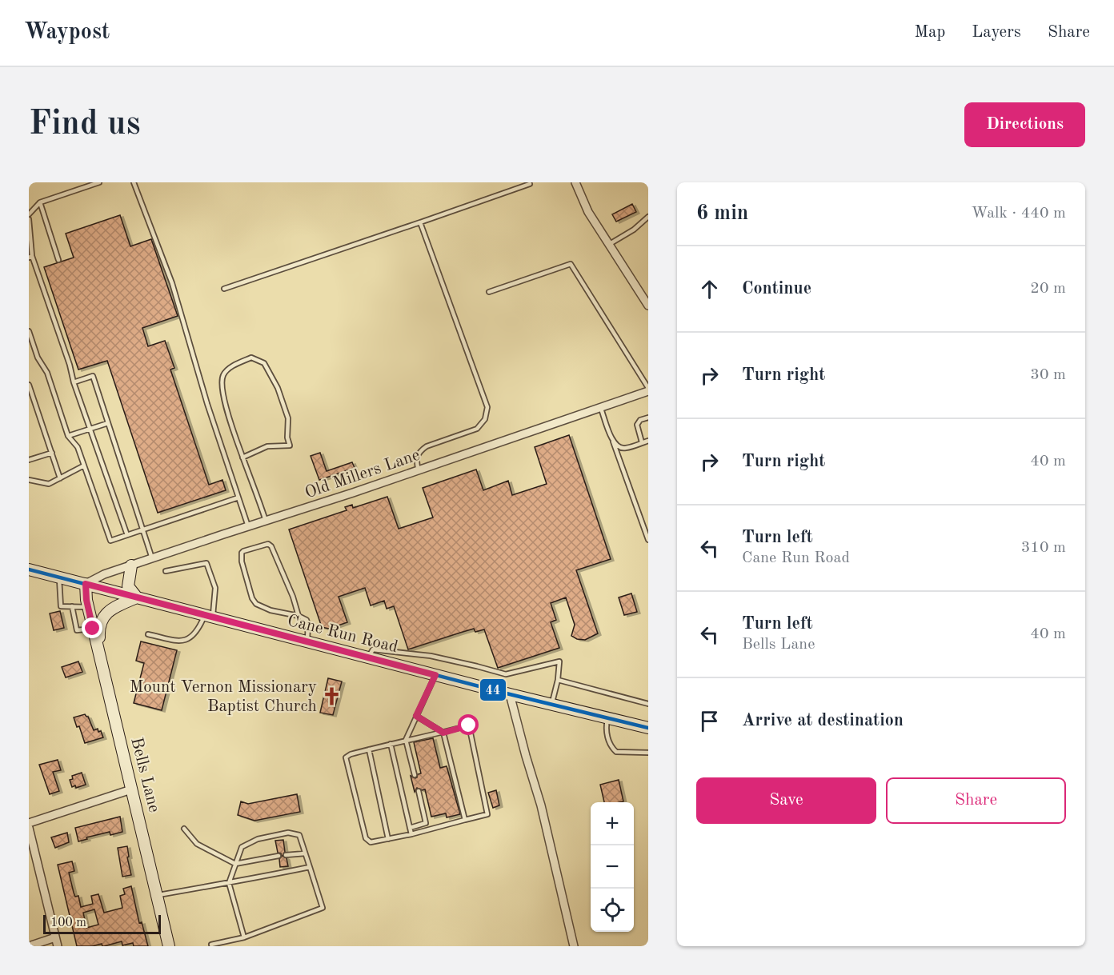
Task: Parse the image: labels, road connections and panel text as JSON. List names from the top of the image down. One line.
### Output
{"streets":{"main road":["Cane Run Road","Bells Lane"],"street":["Old Millers Lane"]},"crossings":[["Old Millers Lane","Cane Run Road"],["Old Millers Lane","Bells Lane"],["Cane Run Road","Bells Lane"]],"places":{"church":["Mount Vernon Missionary Baptist Church"]},"lines":["transit line 44"],"scale_bar":"100 m","page":{"header":"Waypost","nav":["Map","Layers","Share"],"buttons":["Directions",["Save","Share"]],"title":"Find us","heading":["6 min","Walk · 440 m"],"list":[["Continue","20 m"],["Turn right","30 m"],["Turn right","40 m"],["Turn left","Cane Run Road","310 m"],["Turn left","Bells Lane","40 m"],"Arrive at destination"],"map_buttons":["+","−"],"scale":"100 m"}}
